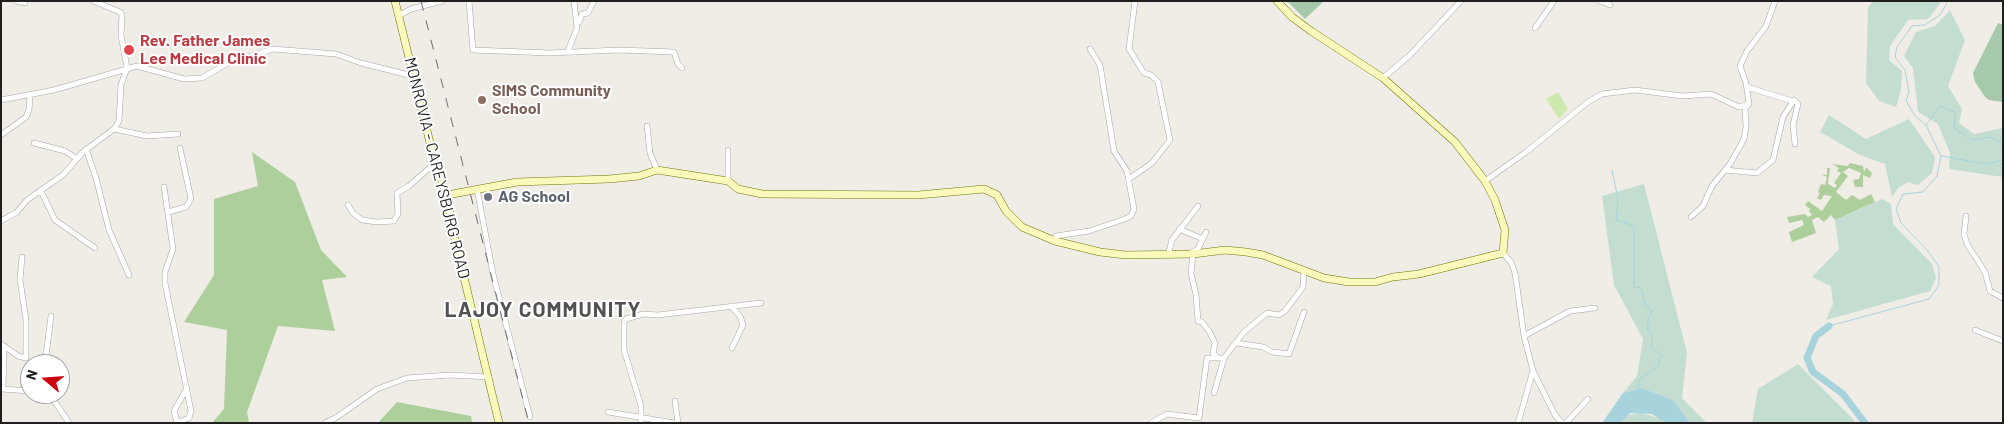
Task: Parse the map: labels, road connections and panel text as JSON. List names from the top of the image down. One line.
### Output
{"streets":{"main road":["MONROVIA - CAREYSBURG ROAD"]},"districts":["LAJOY COMMUNITY"],"places":["Rev. Father James Lee Medical Clinic","SIMS Community School","AG School"],"north":"left"}
